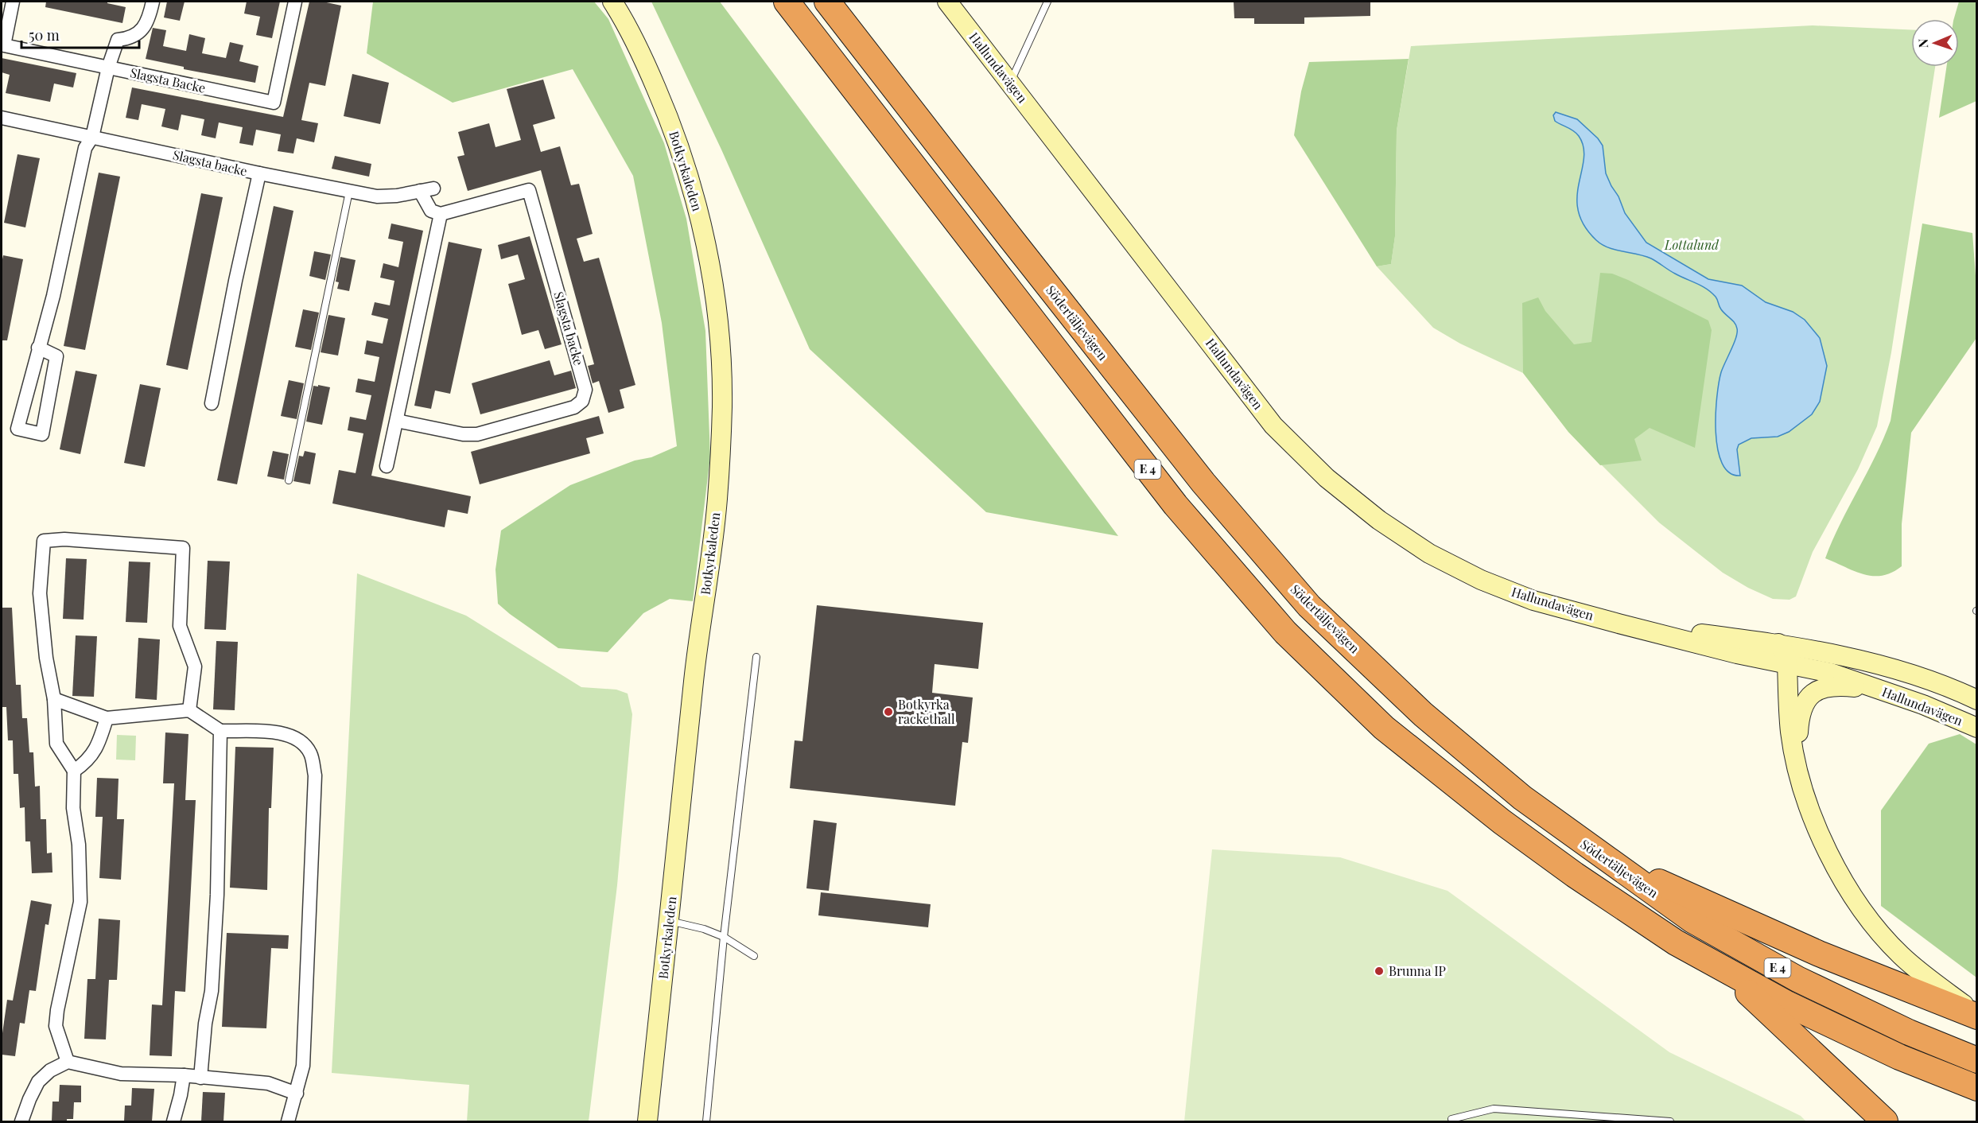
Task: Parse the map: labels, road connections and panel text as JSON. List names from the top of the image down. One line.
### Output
{"streets":{"highway":["Södertäljevägen","E 4"],"main road":["Hallundavägen","Botkyrkaleden"],"street":["Slagsta Backe","Slagsta backe"]},"parks":["Lottalund"],"places":["Botkyrka rackethall","Brunna IP"],"scale_bar":"50 m","north":"left"}
